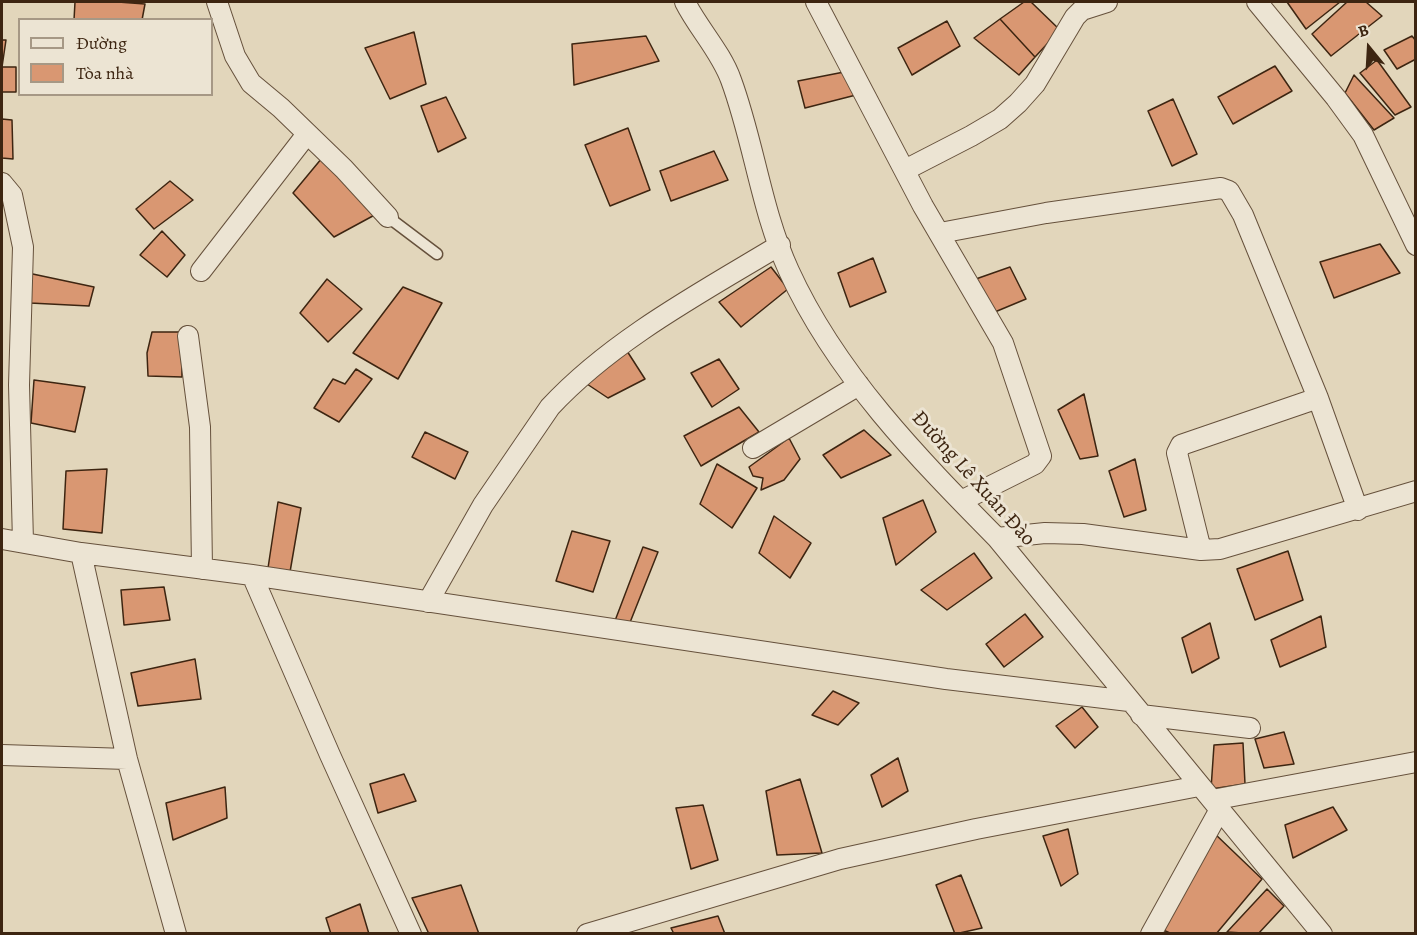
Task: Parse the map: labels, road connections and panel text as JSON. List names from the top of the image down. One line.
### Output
{"streets":{"street":["Đường Lê Xuân Đào"]},"legend":["Đường","Tòa nhà"],"north":"top"}
